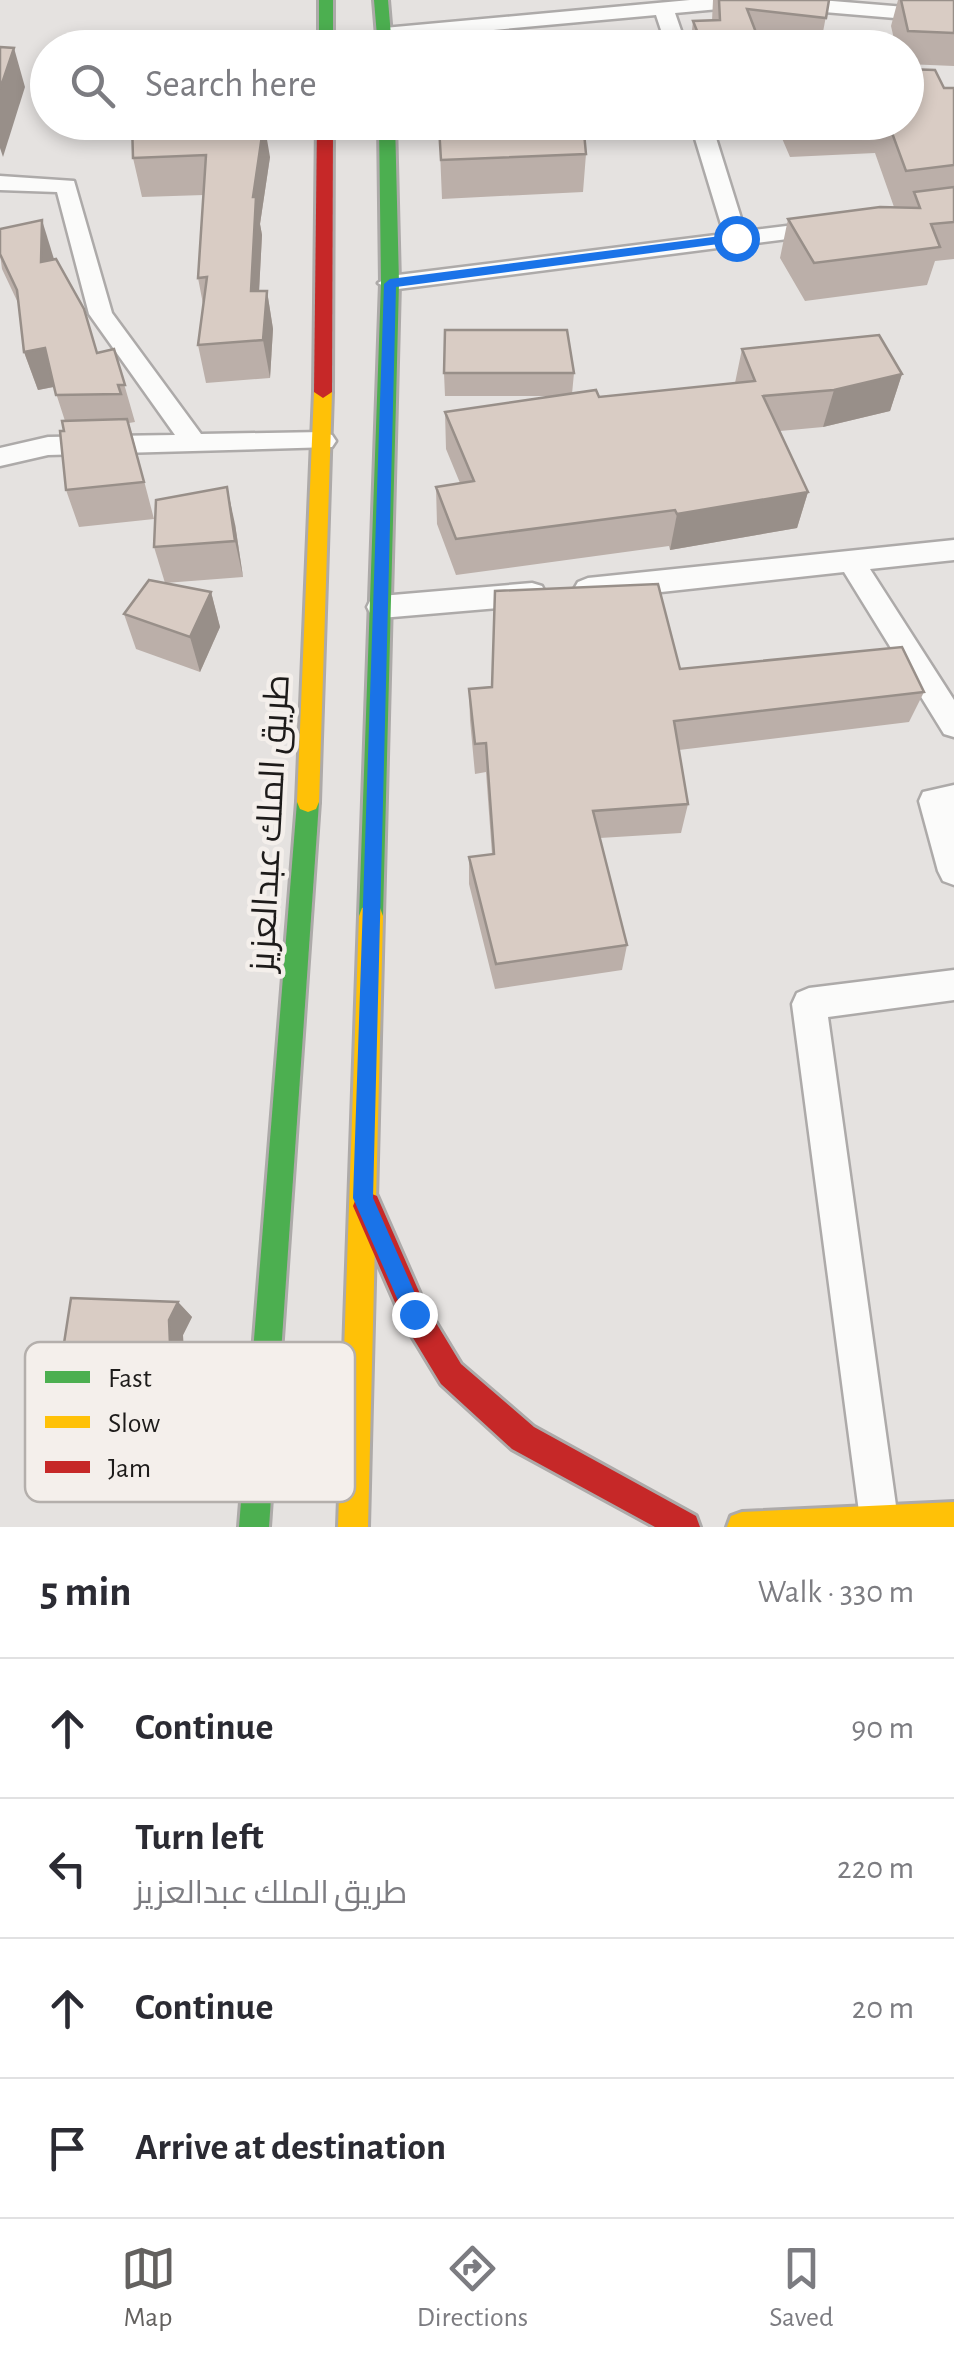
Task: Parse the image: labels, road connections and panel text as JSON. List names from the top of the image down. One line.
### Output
{"streets":{"main road":["طريق الملك عبدالعزيز"]},"legend":["Fast","Slow","Jam"],"page":{"search":"Search here","heading":["5 min","Walk · 330 m"],"list":[["Continue","90 m"],["Turn left","طريق الملك عبدالعزيز","220 m"],["Continue","20 m"],"Arrive at destination"],"nav":["Map","Directions","Saved"]}}
